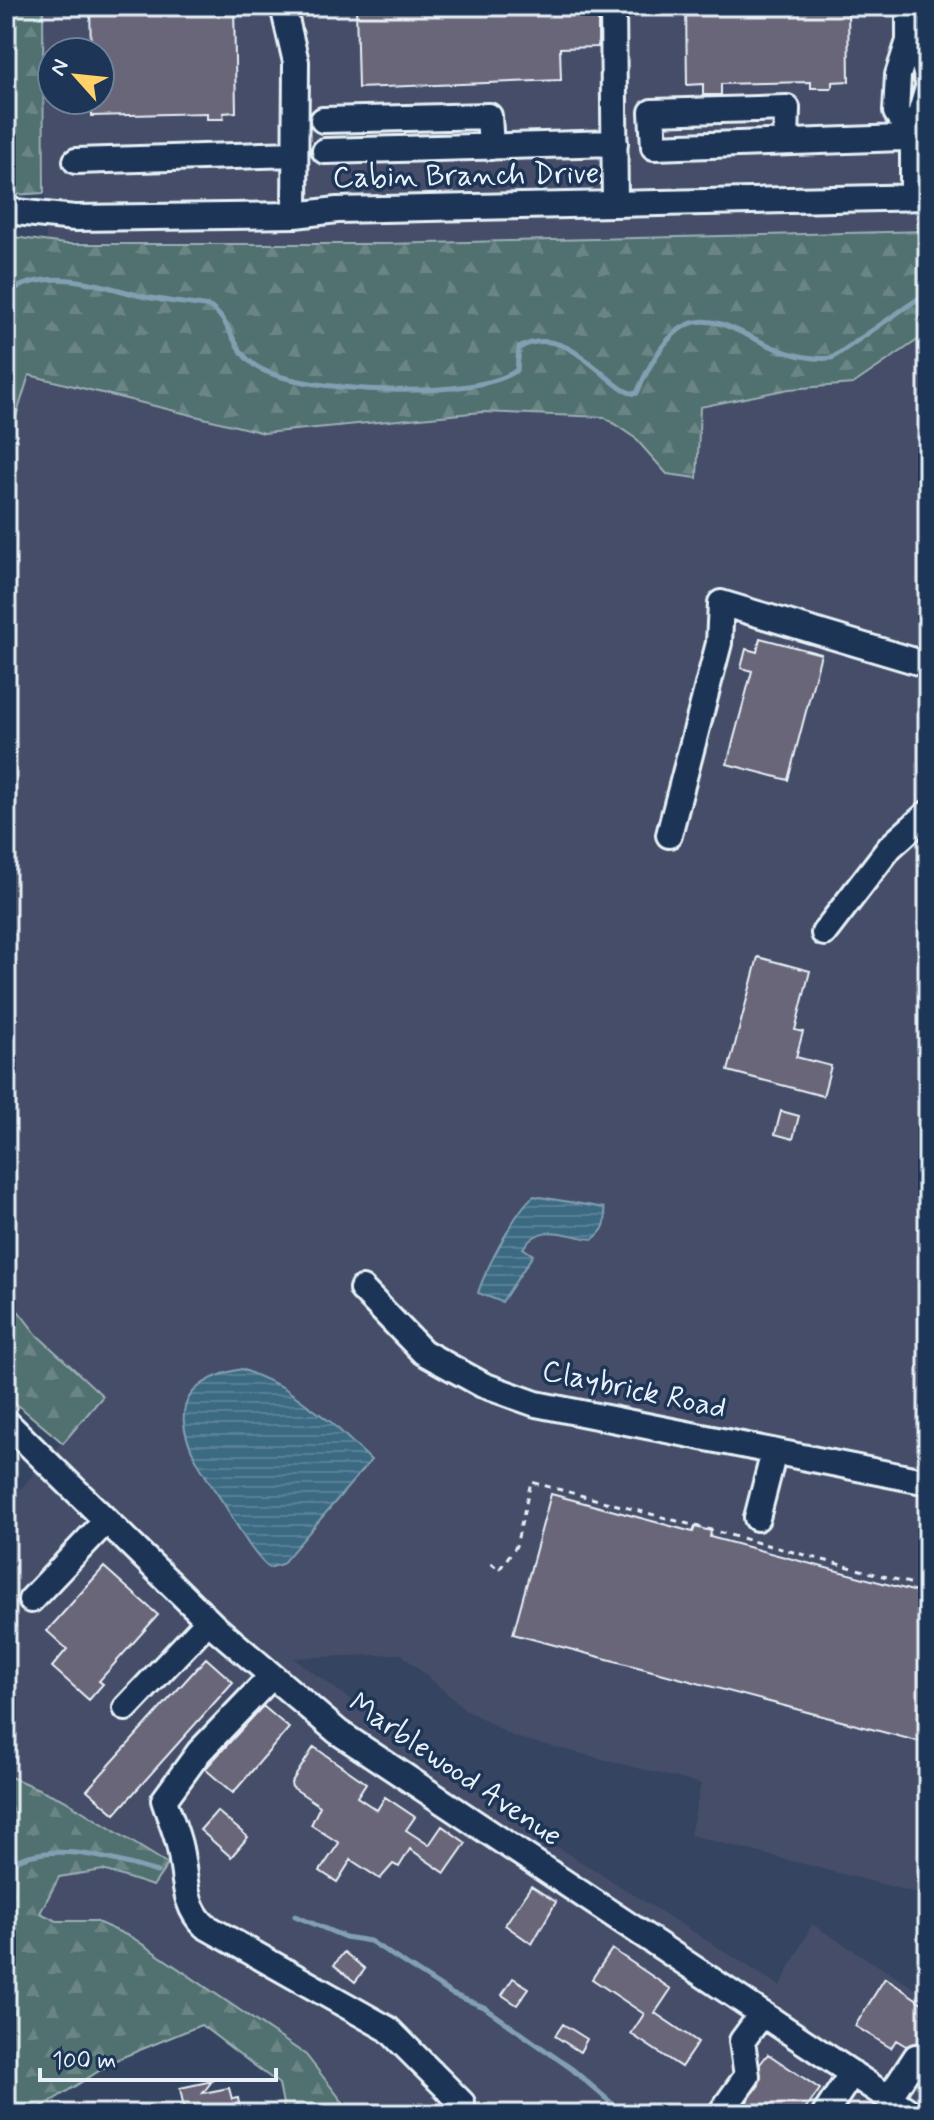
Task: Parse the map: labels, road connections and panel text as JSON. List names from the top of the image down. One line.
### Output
{"streets":{"street":["Cabin Branch Drive","Claybrick Road","Marblewood Avenue"]},"scale_bar":"100 m","north":"top left"}
